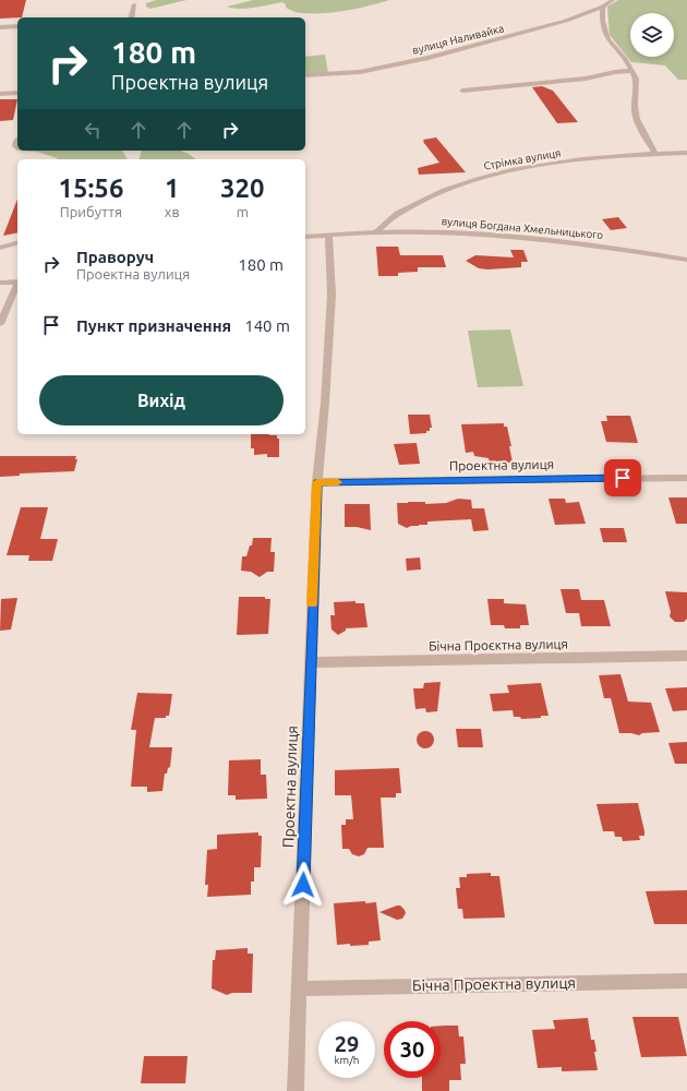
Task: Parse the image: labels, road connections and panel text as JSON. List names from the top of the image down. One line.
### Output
{"streets":{"street":["вулиця Наливайка","Стрімка вулиця","вулиця Богдана Хмельницького","Проектна вулиця","Бічна Проєктна вулиця","Бічна Проектна вулиця"]},"crossings":[["Стрімка вулиця","вулиця Богдана Хмельницького"],["вулиця Богдана Хмельницького","Проектна вулиця"],["Проектна вулиця","Бічна Проєктна вулиця"],["Проектна вулиця","Бічна Проектна вулиця"]],"page":{"turn":["180 m","Проектна вулиця"],"eta":["15:56","Прибуття","1","хв","320","m"],"list":[{"name":"Праворуч","note":"Проектна вулиця","value":"180 m"},{"name":"Пункт призначення","value":"140 m"}],"buttons":"Вихід","speed":"29 km/h","limit":"30"}}
